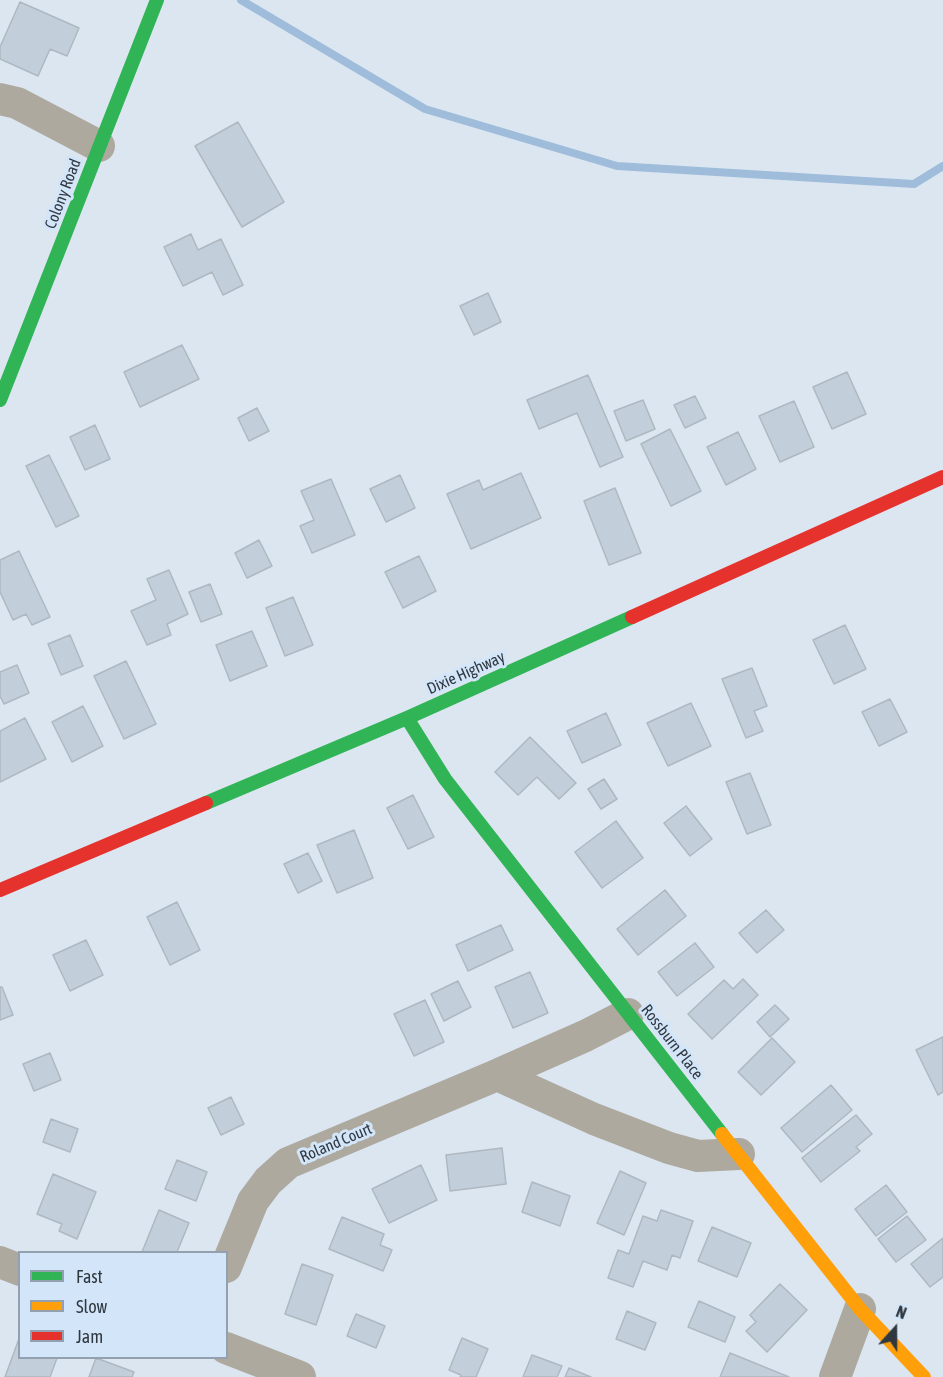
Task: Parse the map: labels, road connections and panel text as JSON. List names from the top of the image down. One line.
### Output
{"streets":{"street":["Colony Road","Dixie Highway","Rossburn Place","Roland Court"]},"crossings":[["Dixie Highway","Rossburn Place"],["Rossburn Place","Roland Court"]],"legend":["Fast","Slow","Jam"],"north":"top"}
